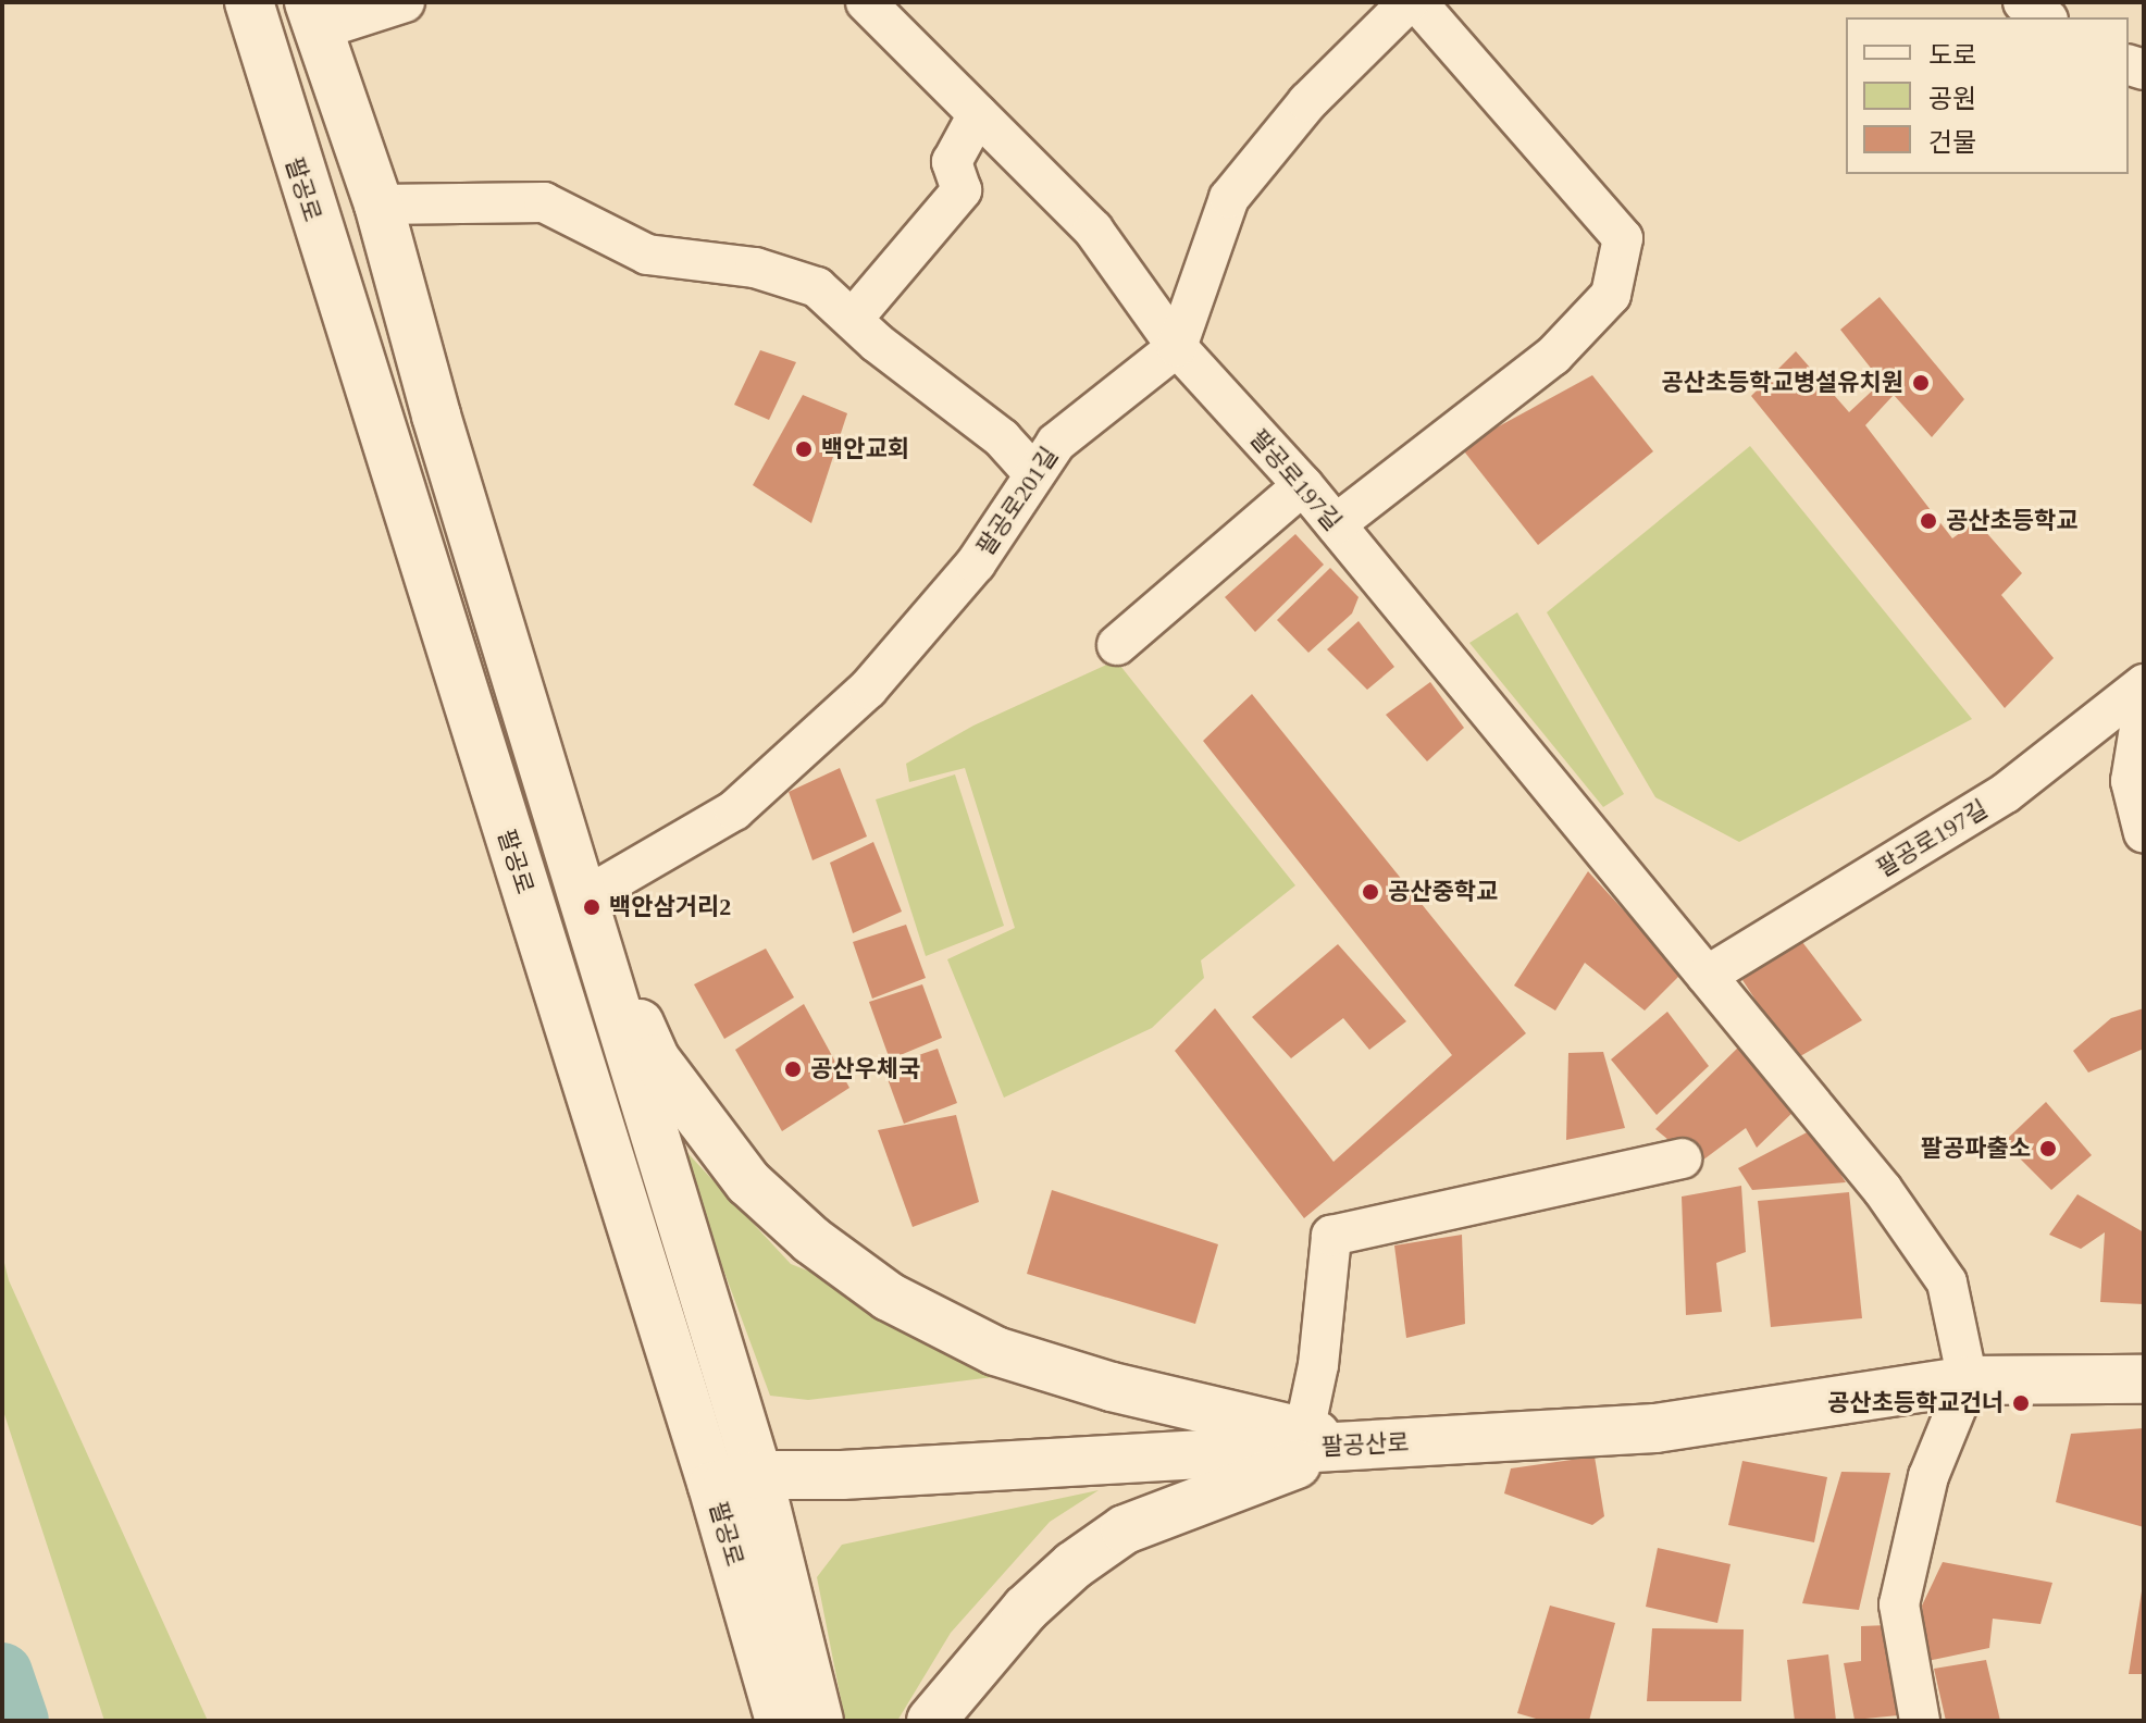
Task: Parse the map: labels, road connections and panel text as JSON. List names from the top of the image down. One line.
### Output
{"streets":{"main road":["팔공로","팔공산로"],"street":["팔공로197길","팔공로201길"]},"crossings":[["팔공로","팔공로201길"],["팔공로","팔공산로"],["팔공로197길","팔공로201길"],["팔공로197길","팔공산로"]],"places":["공산초등학교병설유치원","백안교회","공산초등학교","공산중학교","백안삼거리2","공산우체국","팔공파출소","공산초등학교건너"],"legend":["도로","공원","건물"]}
